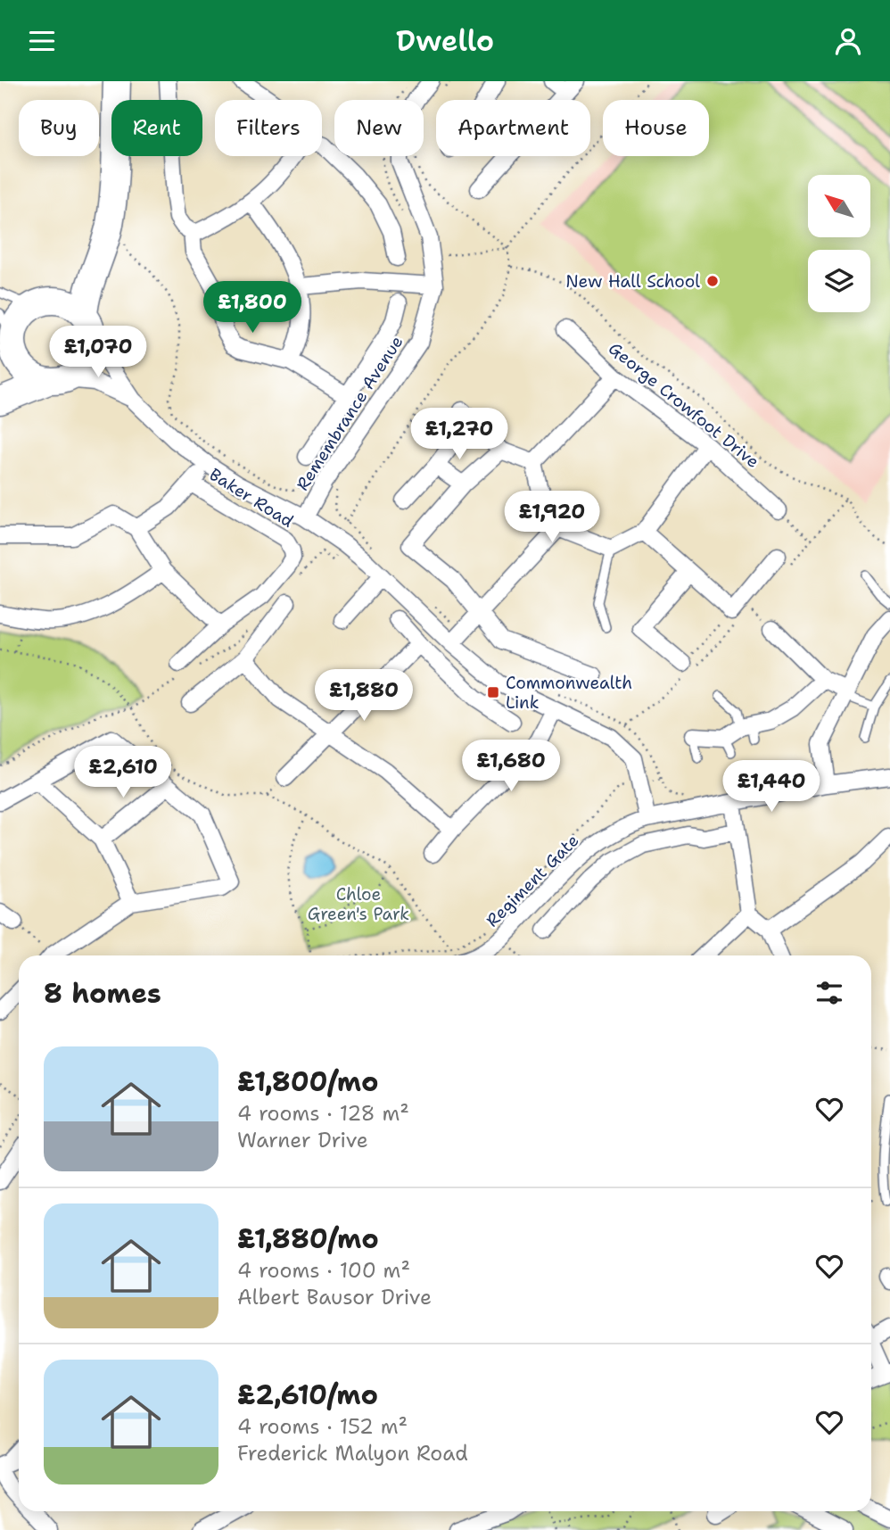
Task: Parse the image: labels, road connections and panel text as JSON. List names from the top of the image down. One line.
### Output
{"streets":{"street":["George Crowfoot Drive","Remembrance Avenue","Baker Road","Regiment Gate"]},"parks":["Chloe Green's Park"],"places":{"other":["New Hall School"],"transit":["Commonwealth Link"]},"north":"top left","page":{"header":"Dwello","chip":["Buy","Rent","Filters","New","Apartment","House"],"price":["£1,800","£1,070","£1,270","£1,920","£1,880","£1,680","£2,610","£1,440"],"heading":"8 homes","list":[{"name":"£1,800/mo","note":"4 rooms · 128 m² · Warner Drive"},{"name":"£1,880/mo","note":"4 rooms · 100 m² · Albert Bausor Drive"},{"name":"£2,610/mo","note":"4 rooms · 152 m² · Frederick Malyon Road"}]}}
